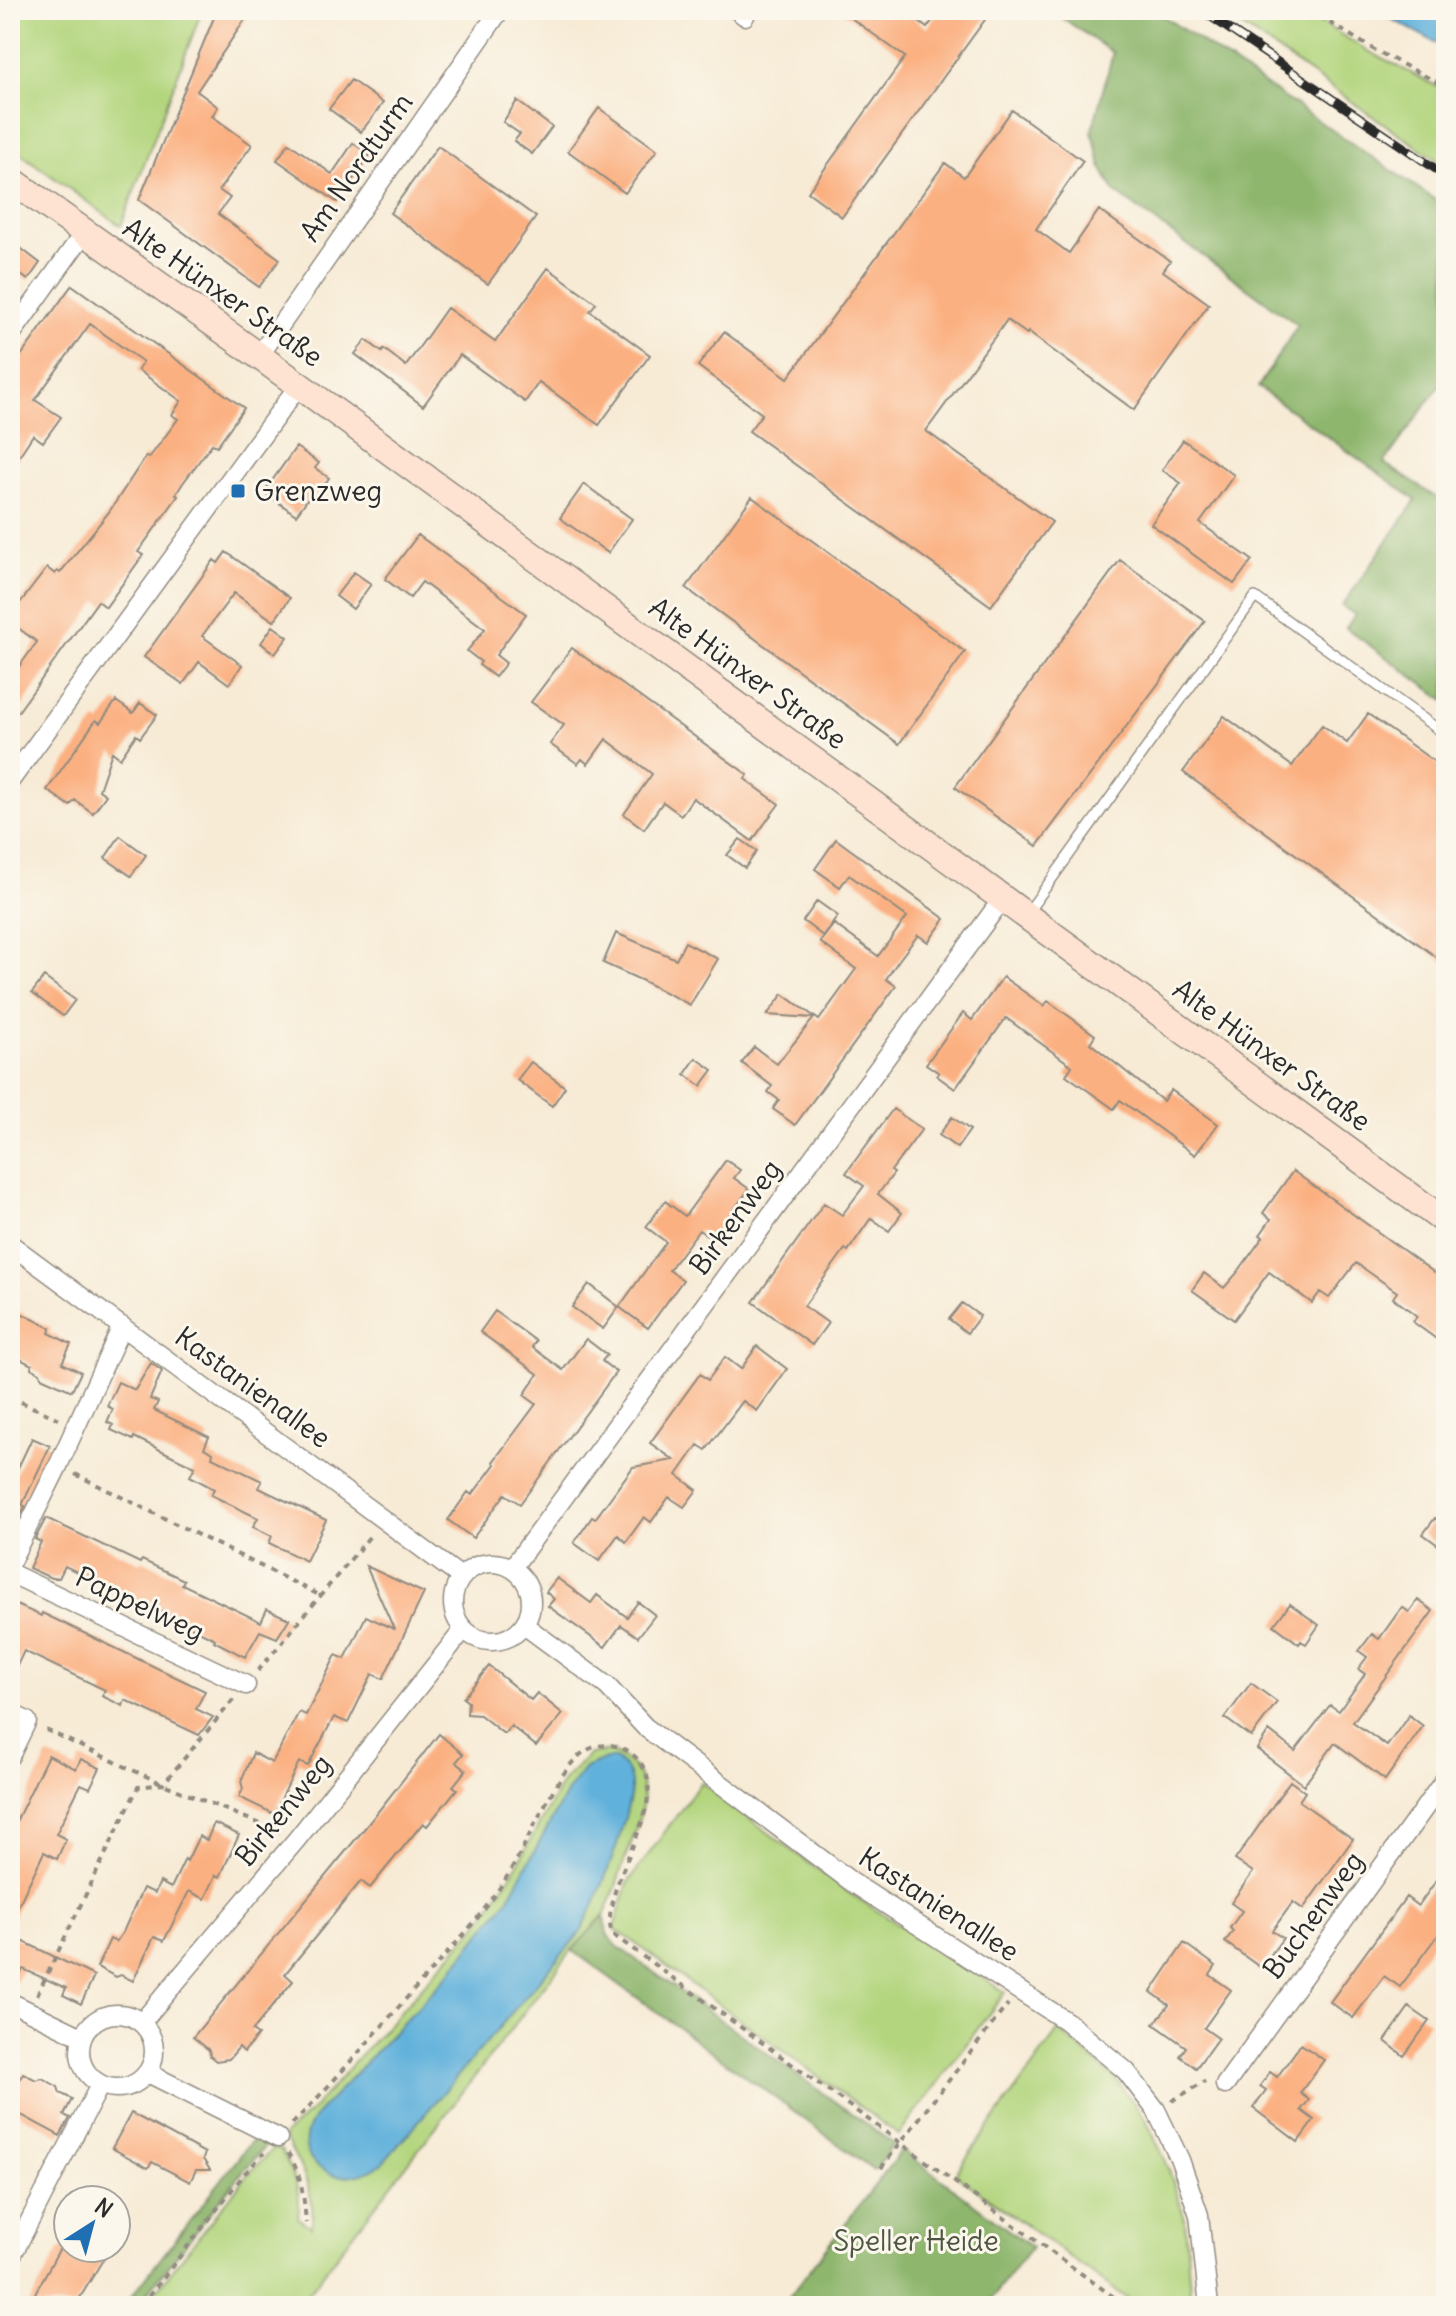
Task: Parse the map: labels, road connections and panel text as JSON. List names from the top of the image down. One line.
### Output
{"streets":{"street":["Am Nordturm","Alte Hünxer Straße","Birkenweg","Kastanienallee","Pappelweg","Buchenweg"]},"crossings":[["Am Nordturm","Alte Hünxer Straße"],["Alte Hünxer Straße","Birkenweg"],["Birkenweg","Kastanienallee"]],"parks":["Speller Heide"],"places":{"transit":["Grenzweg"]},"north":"top right"}
